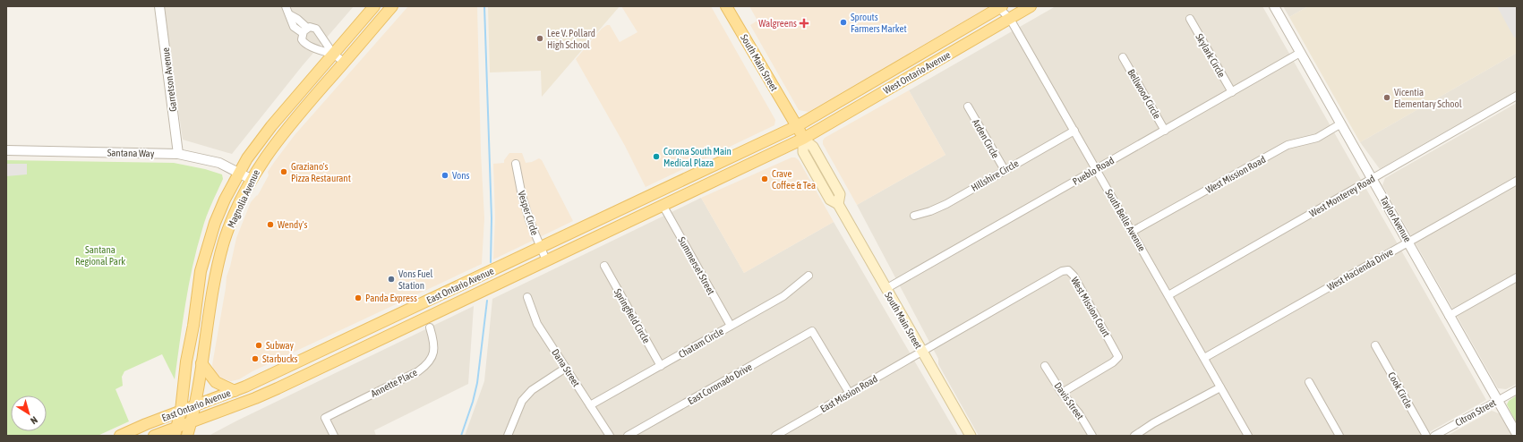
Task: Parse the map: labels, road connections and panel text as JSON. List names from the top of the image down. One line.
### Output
{"streets":{"main road":["South Main Street","West Ontario Avenue","Magnolia Avenue","East Ontario Avenue"],"street":["Skylark Circle","Garretson Avenue","Bellwood Circle","Arden Circle","Santana Way","Pueblo Road","West Mission Road","Hillshire Circle","West Monterey Road","Vesper Circle","Taylor Avenue","South Belle Avenue","Summerset Street","West Hacienda Drive","West Mission Court","Springfield Circle","Chatam Circle","Dana Street","Annette Place","East Coronado Drive","Cook Circle","East Mission Road","Davis Street","Citron Street"]},"crossings":[["Skylark Circle","Pueblo Road"],["South Main Street","West Ontario Avenue"],["South Main Street","Pueblo Road"],["South Main Street","East Ontario Avenue"],["South Main Street","West Mission Court"],["South Main Street","East Mission Road"],["West Ontario Avenue","South Belle Avenue"],["West Ontario Avenue","East Ontario Avenue"],["Garretson Avenue","Santana Way"],["Bellwood Circle","Pueblo Road"],["Arden Circle","Hillshire Circle"],["Santana Way","Magnolia Avenue"],["Pueblo Road","Taylor Avenue"],["Pueblo Road","South Belle Avenue"],["West Mission Road","Taylor Avenue"],["West Mission Road","South Belle Avenue"],["Hillshire Circle","South Belle Avenue"],["West Monterey Road","Taylor Avenue"],["West Monterey Road","South Belle Avenue"],["Magnolia Avenue","East Ontario Avenue"],["Vesper Circle","East Ontario Avenue"],["Taylor Avenue","West Hacienda Drive"],["Taylor Avenue","Citron Street"],["South Belle Avenue","West Hacienda Drive"],["Summerset Street","East Ontario Avenue"],["Summerset Street","Chatam Circle"],["West Mission Court","East Mission Road"],["West Mission Court","Davis Street"],["Springfield Circle","Chatam Circle"],["Chatam Circle","Dana Street"],["East Coronado Drive","East Mission Road"]],"parks":["Santana Regional Park"],"places":{"other":["Sprouts Farmers Market","Lee V. Pollard High School","Vicentia Elementary School","Corona South Main Medical Plaza","Graziano's Pizza Restaurant","Vons","Crave Coffee & Tea","Wendy's","Vons Fuel Station","Panda Express","Subway","Starbucks"],"health":["Walgreens"]},"north":"bottom right"}
